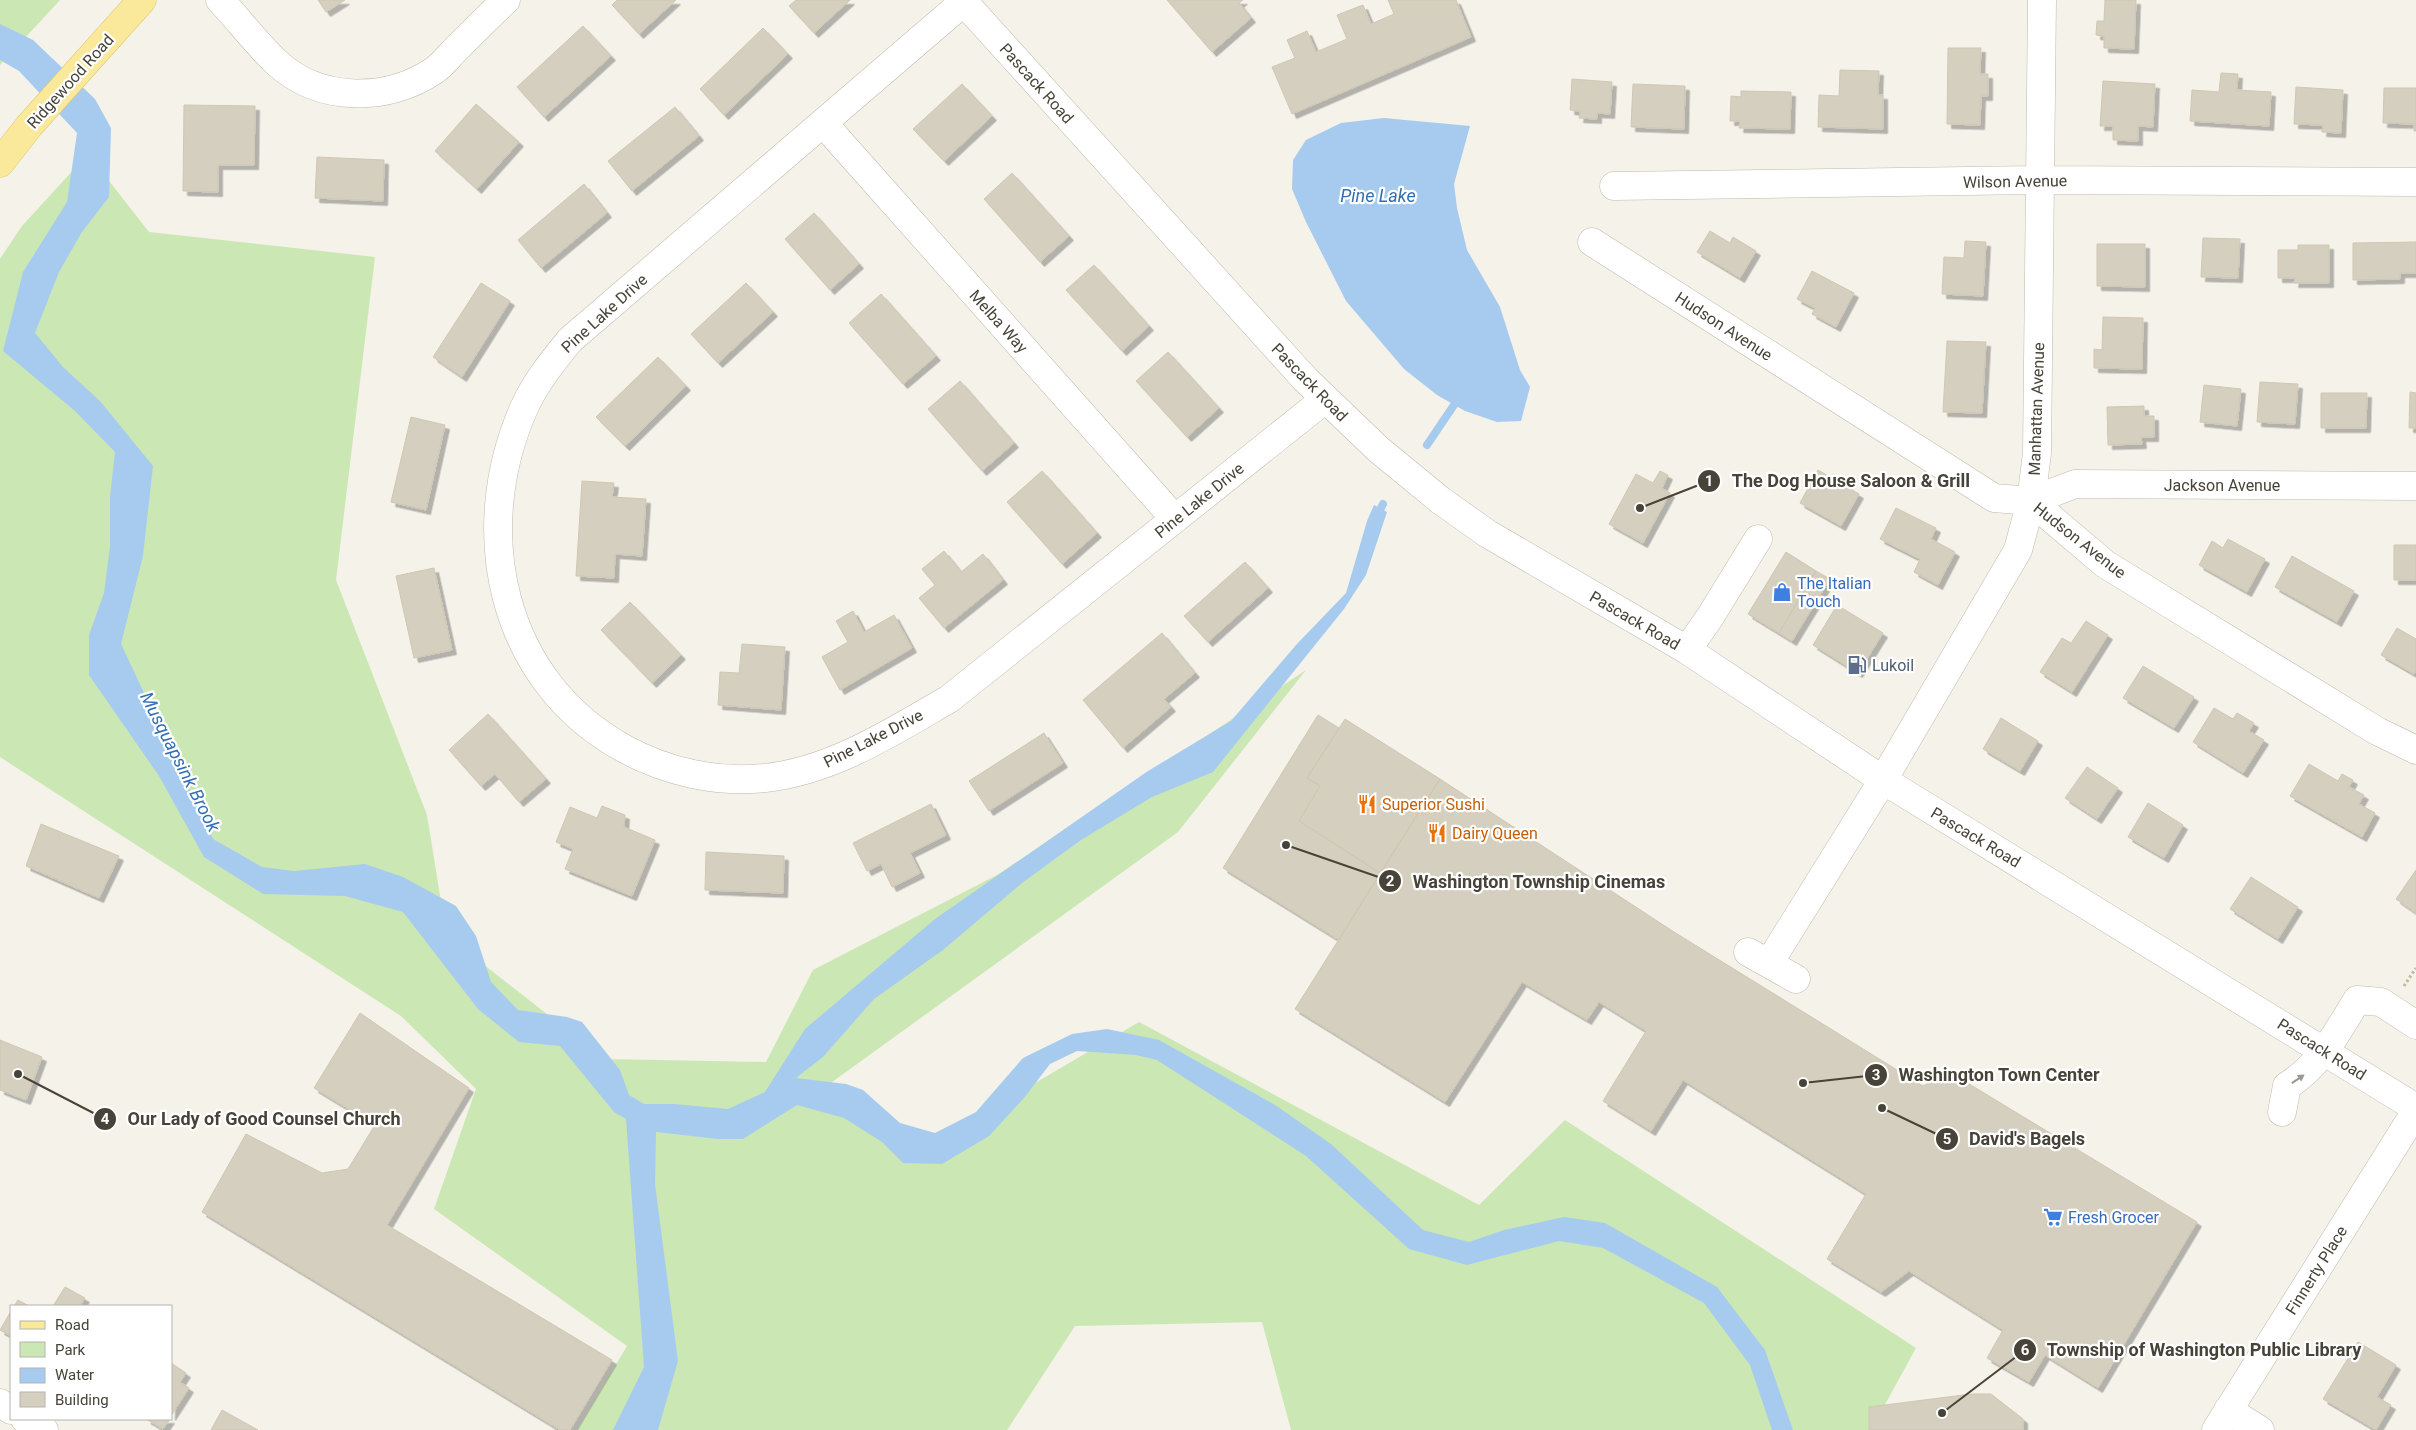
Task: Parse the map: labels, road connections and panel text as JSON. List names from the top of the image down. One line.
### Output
{"streets":{"main road":["Ridgewood Road"],"street":["Pascack Road","Wilson Avenue","Pine Lake Drive","Melba Way","Hudson Avenue","Manhattan Avenue","Jackson Avenue","Finnerty Place"]},"crossings":[["Pascack Road","Pine Lake Drive"],["Pascack Road","Manhattan Avenue"],["Pascack Road","Finnerty Place"],["Wilson Avenue","Manhattan Avenue"],["Pine Lake Drive","Melba Way"],["Hudson Avenue","Manhattan Avenue"],["Hudson Avenue","Jackson Avenue"],["Manhattan Avenue","Jackson Avenue"]],"water":["Pine Lake","Musquapsink Brook"],"places":{"other":["The Dog House Saloon & Grill","Washington Township Cinemas","Our Lady of Good Counsel Church","Washington Town Center","David's Bagels","Township of Washington Public Library"],"shop":["The Italian Touch"],"fuel station":["Lukoil"],"restaurant":["Superior Sushi","Dairy Queen"],"supermarket":["Fresh Grocer"]},"legend":["Road","Park","Water","Building"]}
